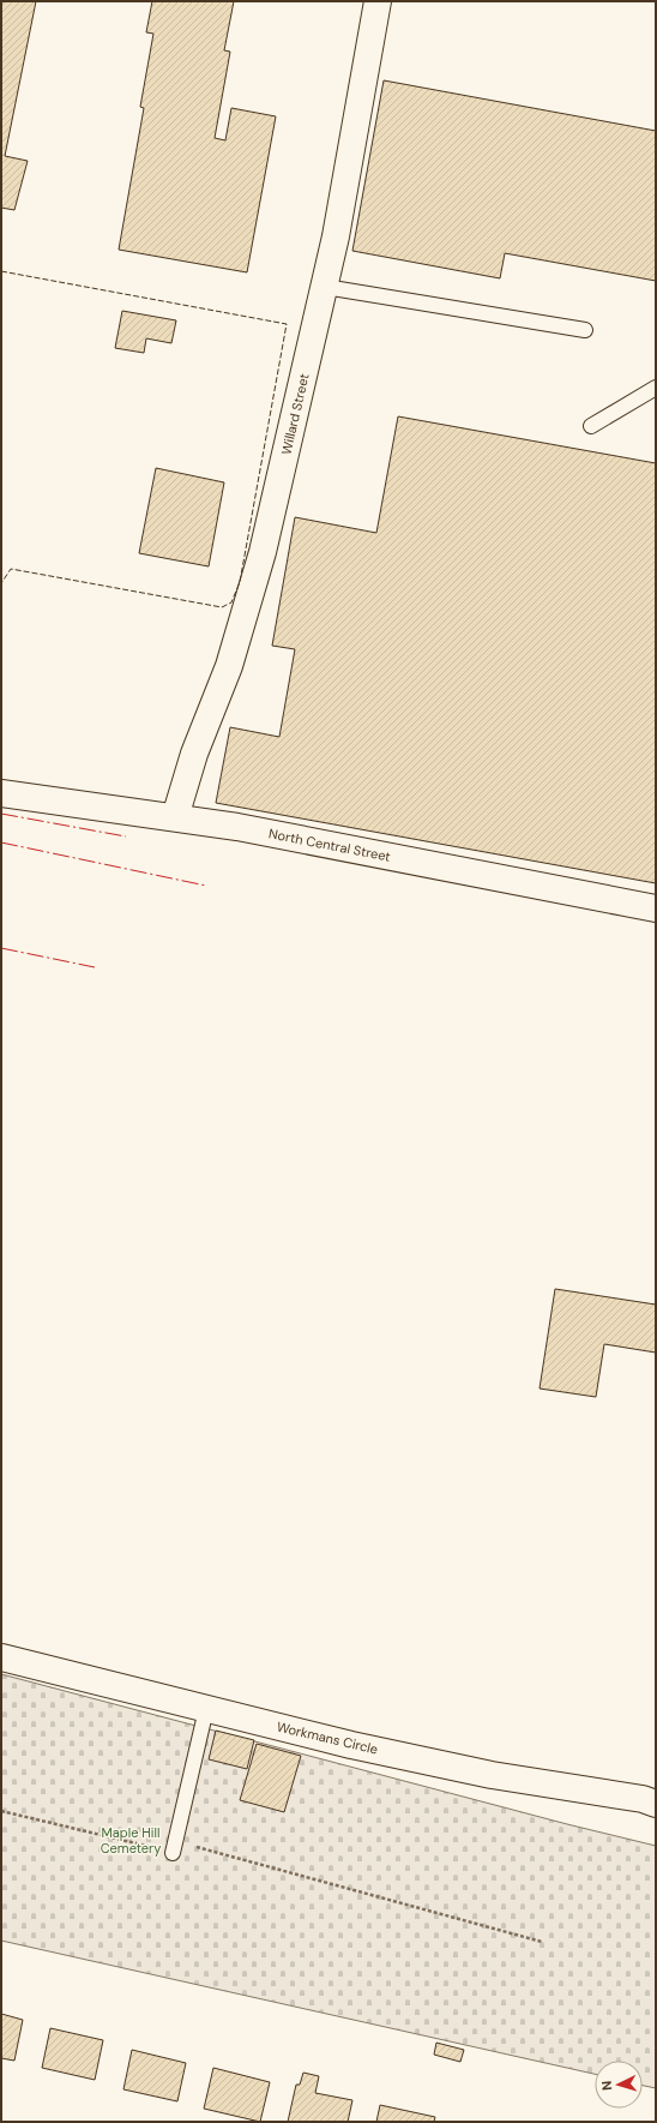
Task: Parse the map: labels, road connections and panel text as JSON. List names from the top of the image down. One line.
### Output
{"streets":{"street":["Willard Street","North Central Street","Workmans Circle"]},"crossings":[["Willard Street","North Central Street"]],"parks":["Maple Hill Cemetery"],"north":"left"}
